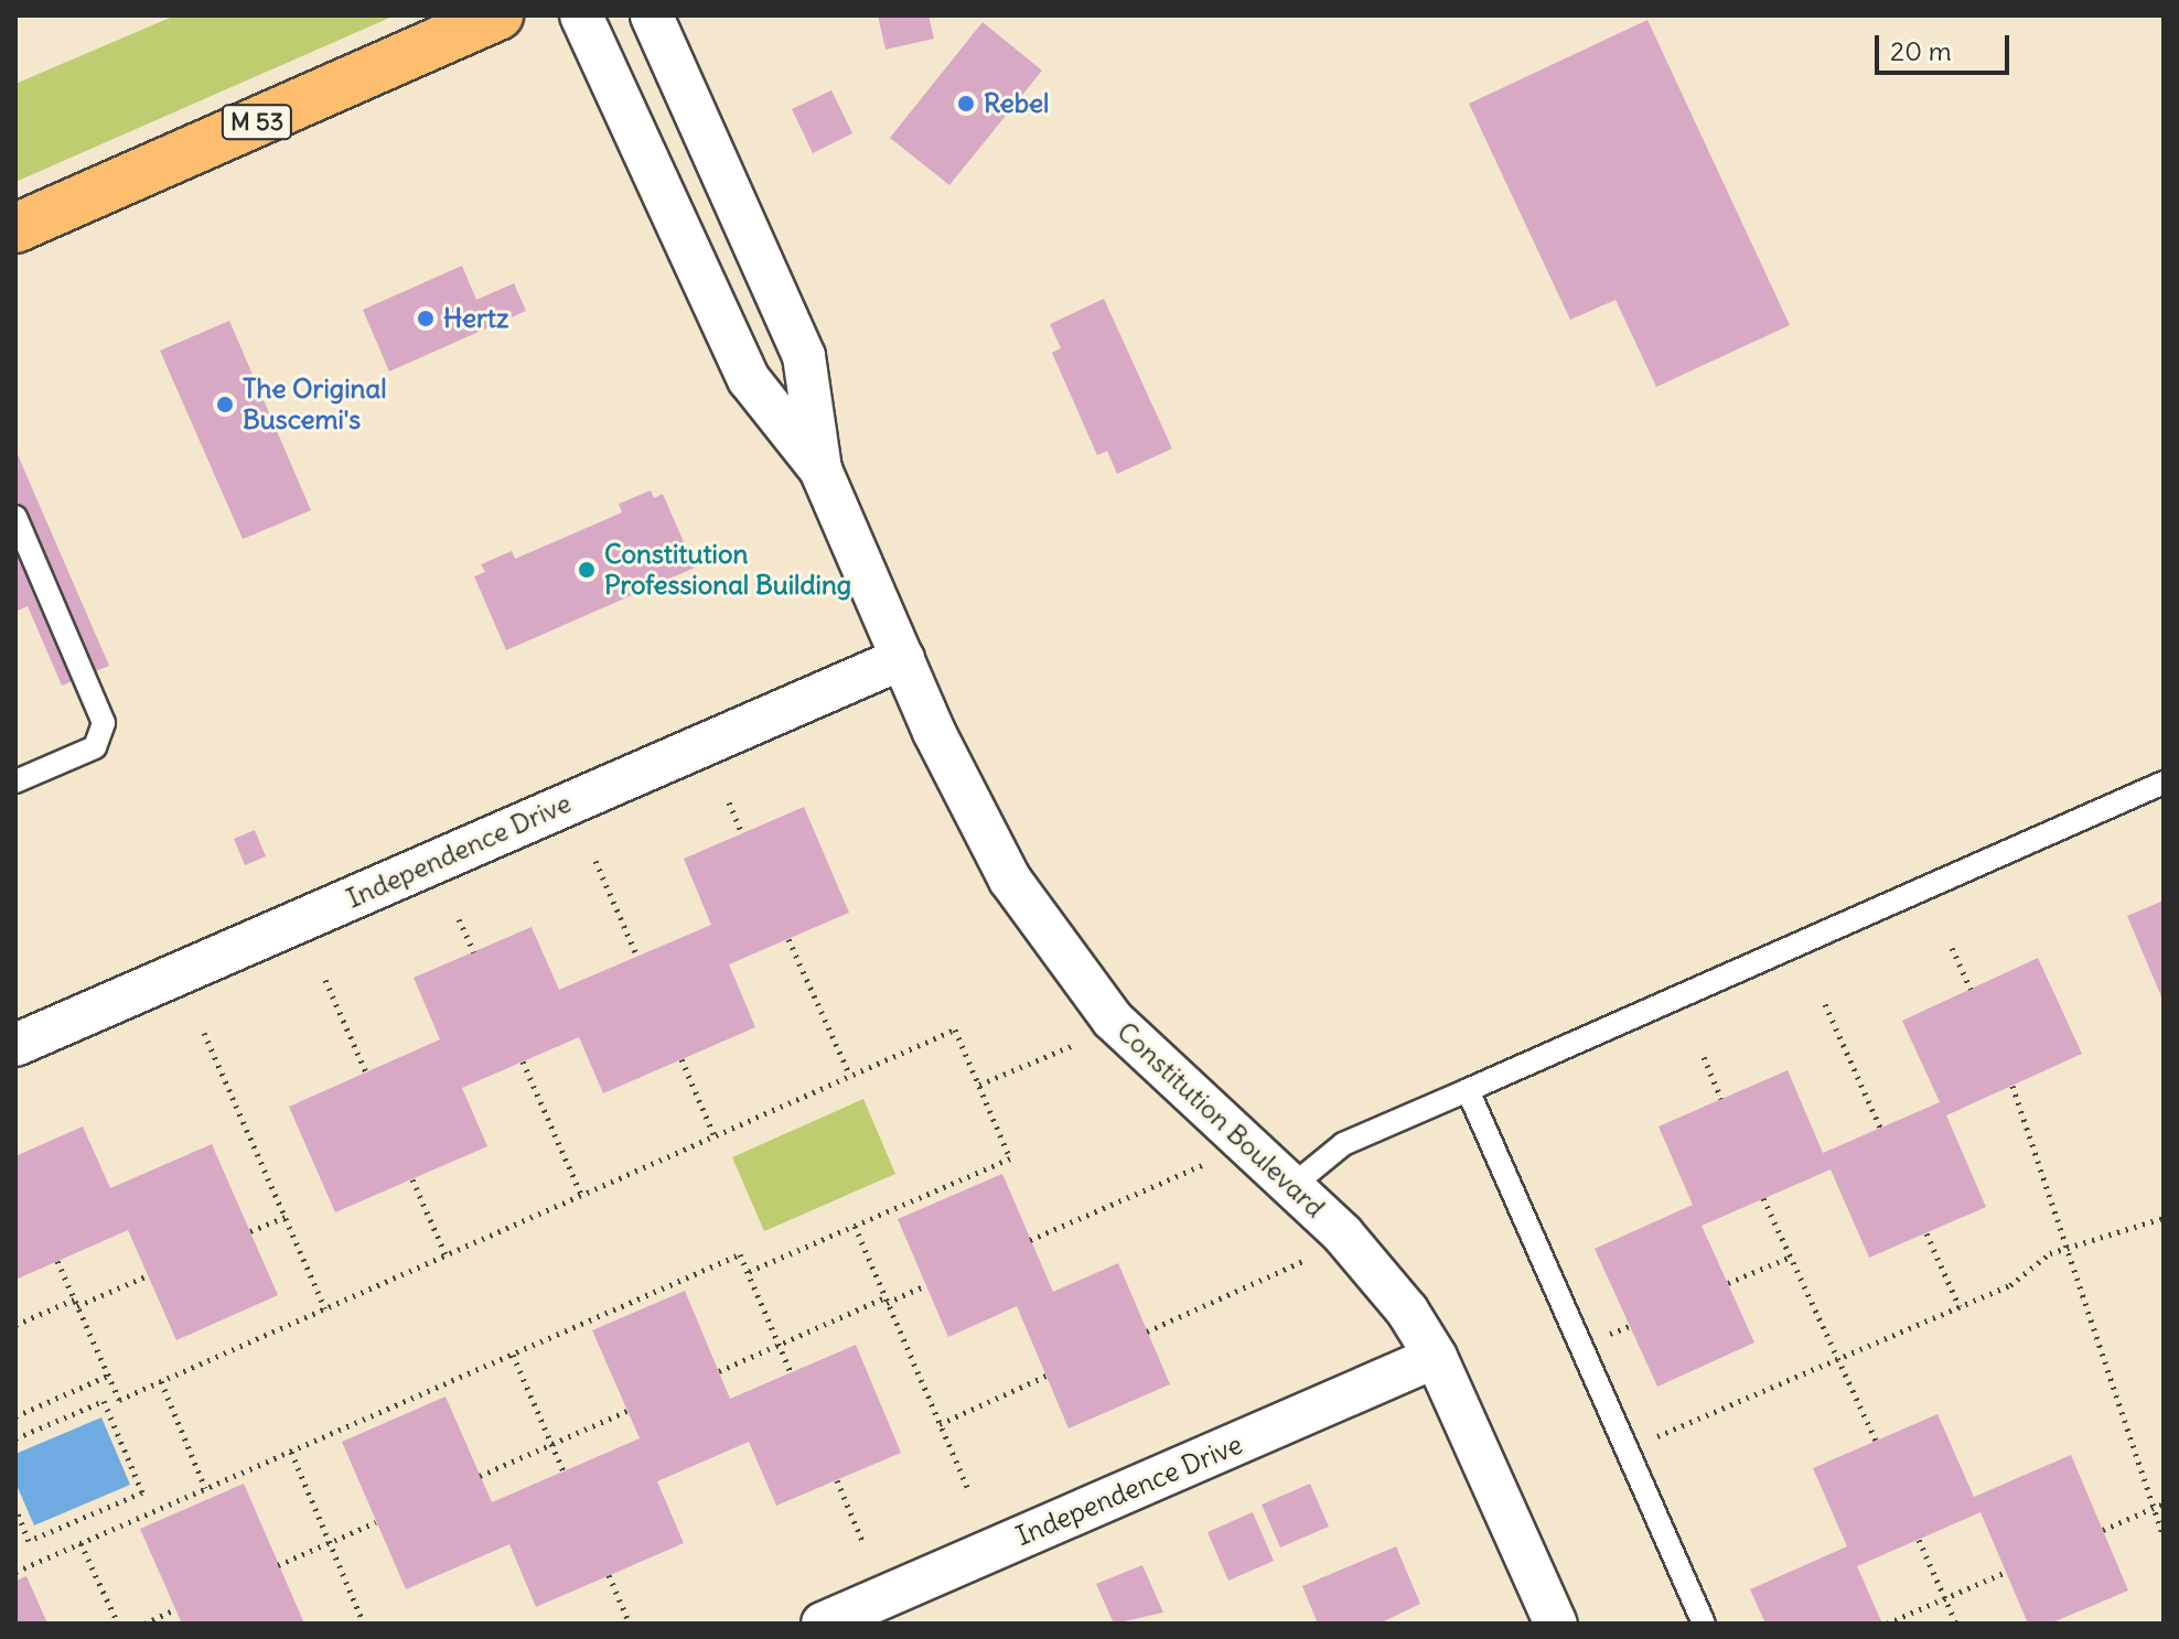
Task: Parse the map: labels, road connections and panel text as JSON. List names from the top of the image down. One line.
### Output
{"streets":{"main road":["M 53"],"street":["Independence Drive","Constitution Boulevard"]},"crossings":[["Independence Drive","Constitution Boulevard"]],"places":["Rebel","Hertz","The Original Buscemi's","Constitution Professional Building"],"scale_bar":"20 m"}
